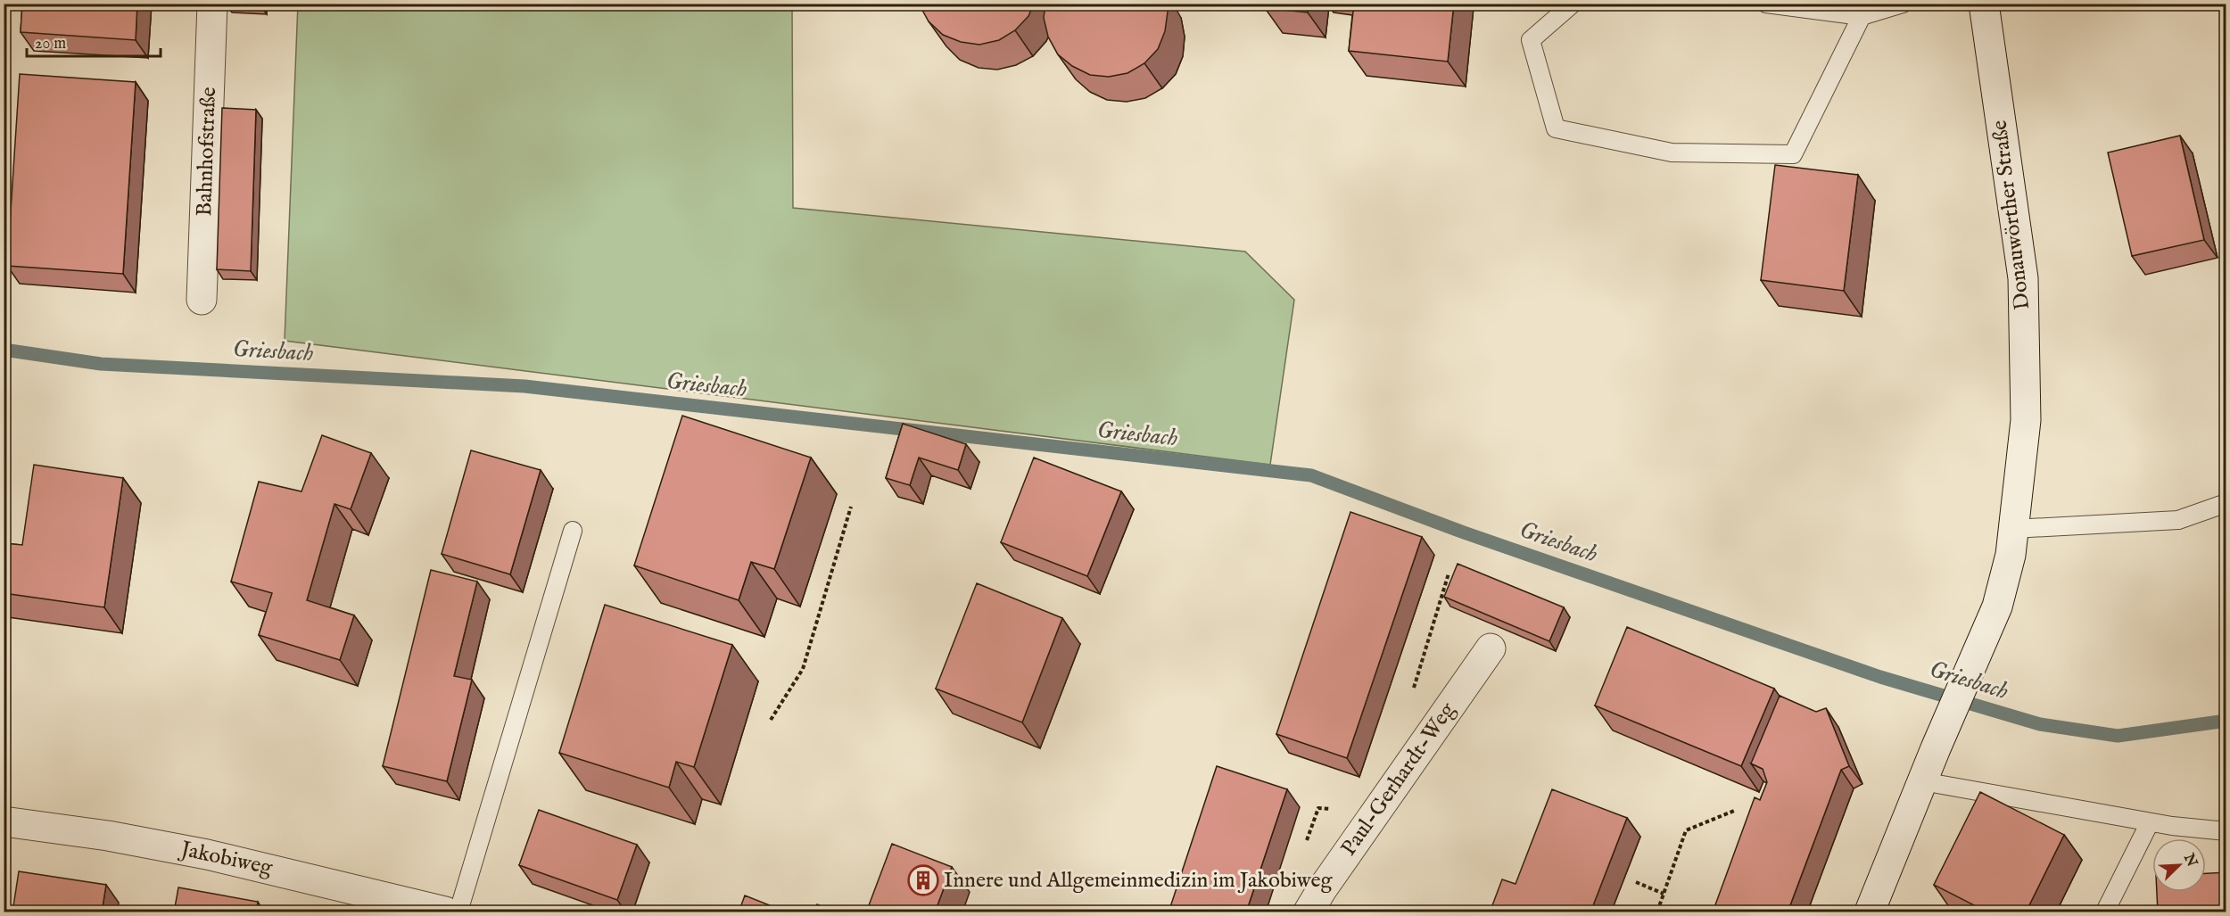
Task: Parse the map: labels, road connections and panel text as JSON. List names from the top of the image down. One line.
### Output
{"streets":{"street":["Bahnhofstraße","Donauwörther Straße","Paul-Gerhardt-Weg","Jakobiweg"]},"water":["Griesbach"],"places":{"building":["Innere und Allgemeinmedizin im Jakobiweg"]},"scale_bar":"20 m","north":"top right"}
